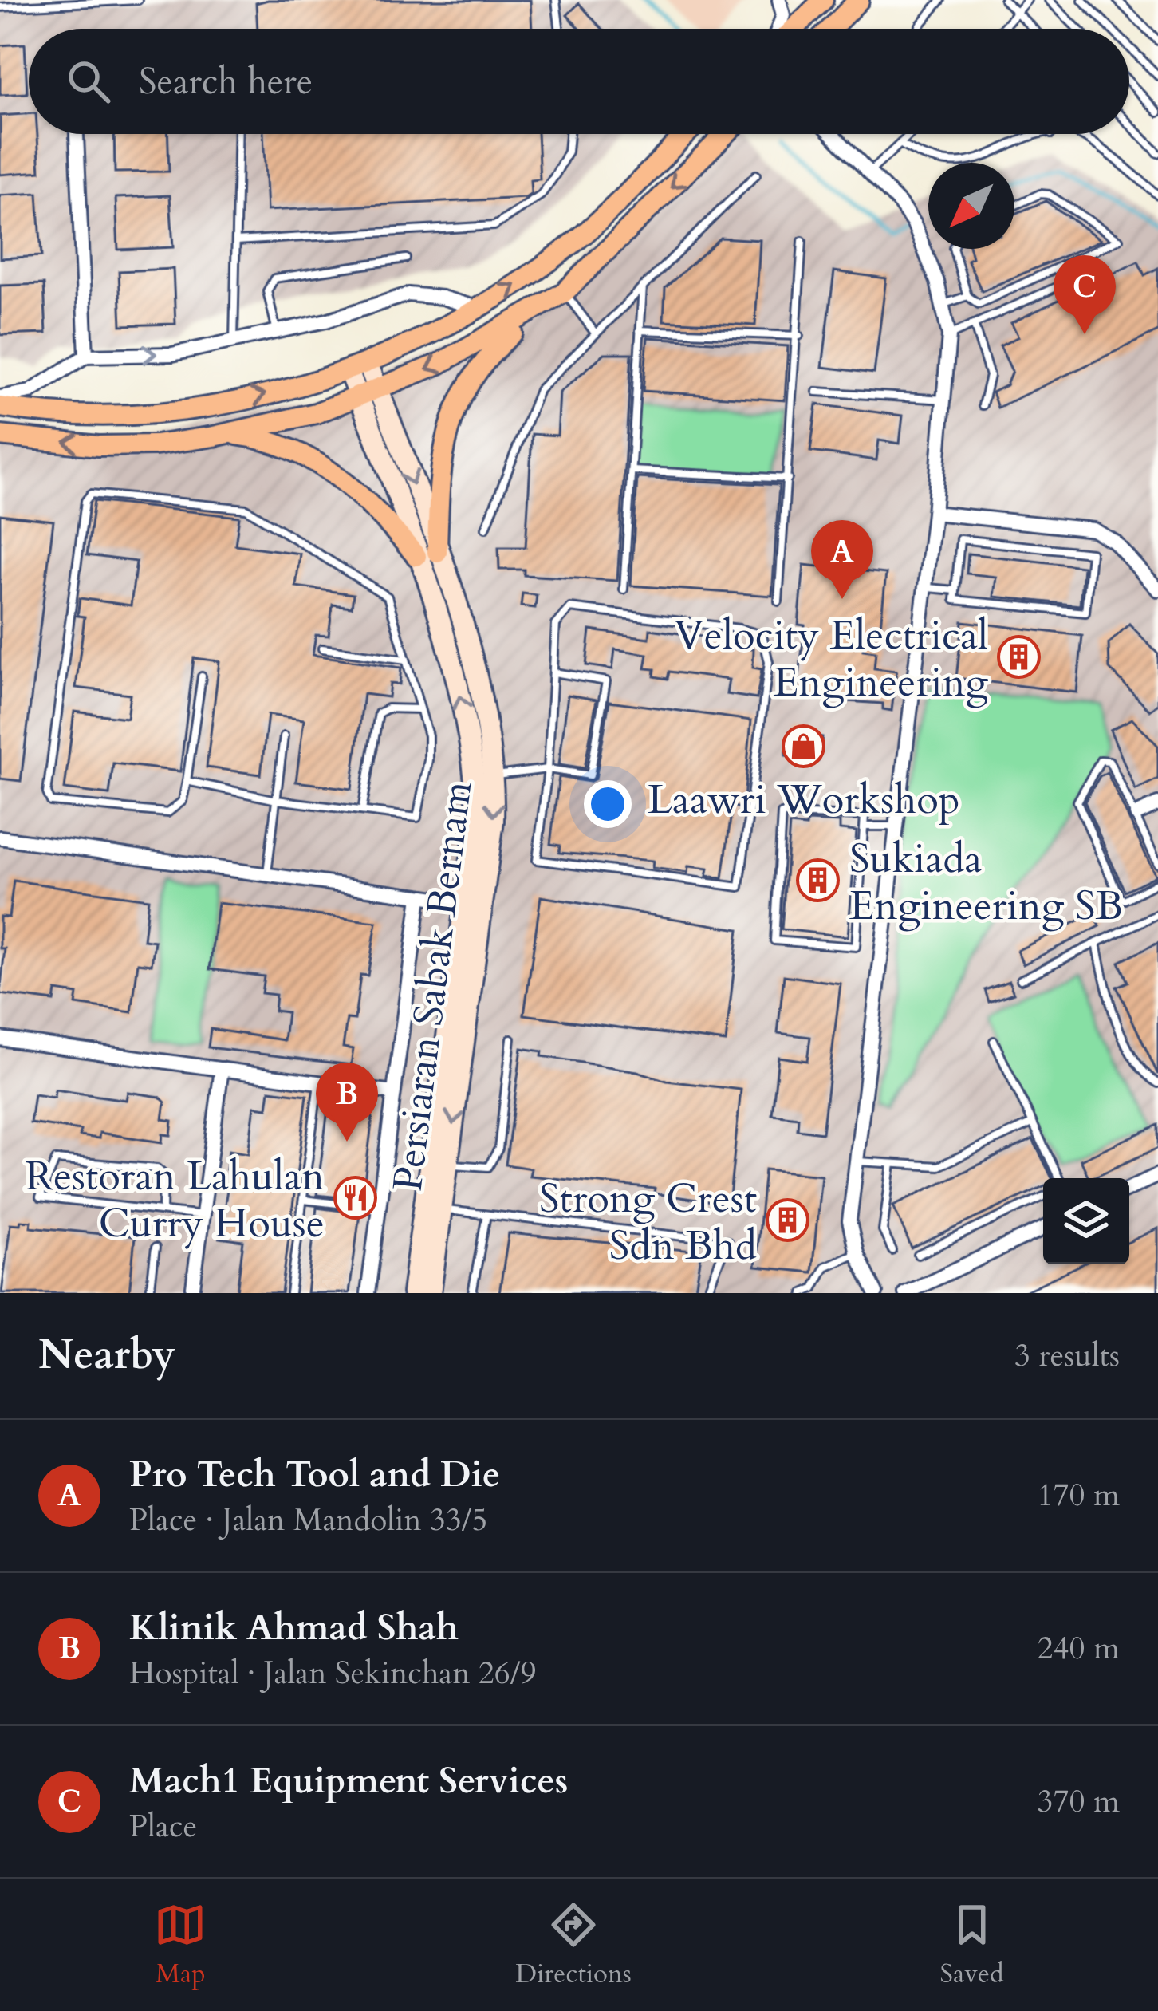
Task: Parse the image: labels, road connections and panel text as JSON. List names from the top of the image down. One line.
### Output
{"streets":{"street":["Persiaran Sabak Bernam"]},"places":{"building":["Velocity Electrical Engineering","Sukiada Engineering SB","Strong Crest Sdn Bhd"],"shop":["Laawri Workshop"],"restaurant":["Restoran Lahulan Curry House"]},"north":"bottom left","page":{"search":"Search here","pins":["C","A","B"],"heading":["Nearby","3 results"],"list":[{"mark":"A","name":"Pro Tech Tool and Die","note":"Place · Jalan Mandolin 33/5","value":"170 m"},{"mark":"B","name":"Klinik Ahmad Shah","note":"Hospital · Jalan Sekinchan 26/9","value":"240 m"},{"mark":"C","name":"Mach1 Equipment Services","note":"Place","value":"370 m"}],"nav":["Map","Directions","Saved"]}}
